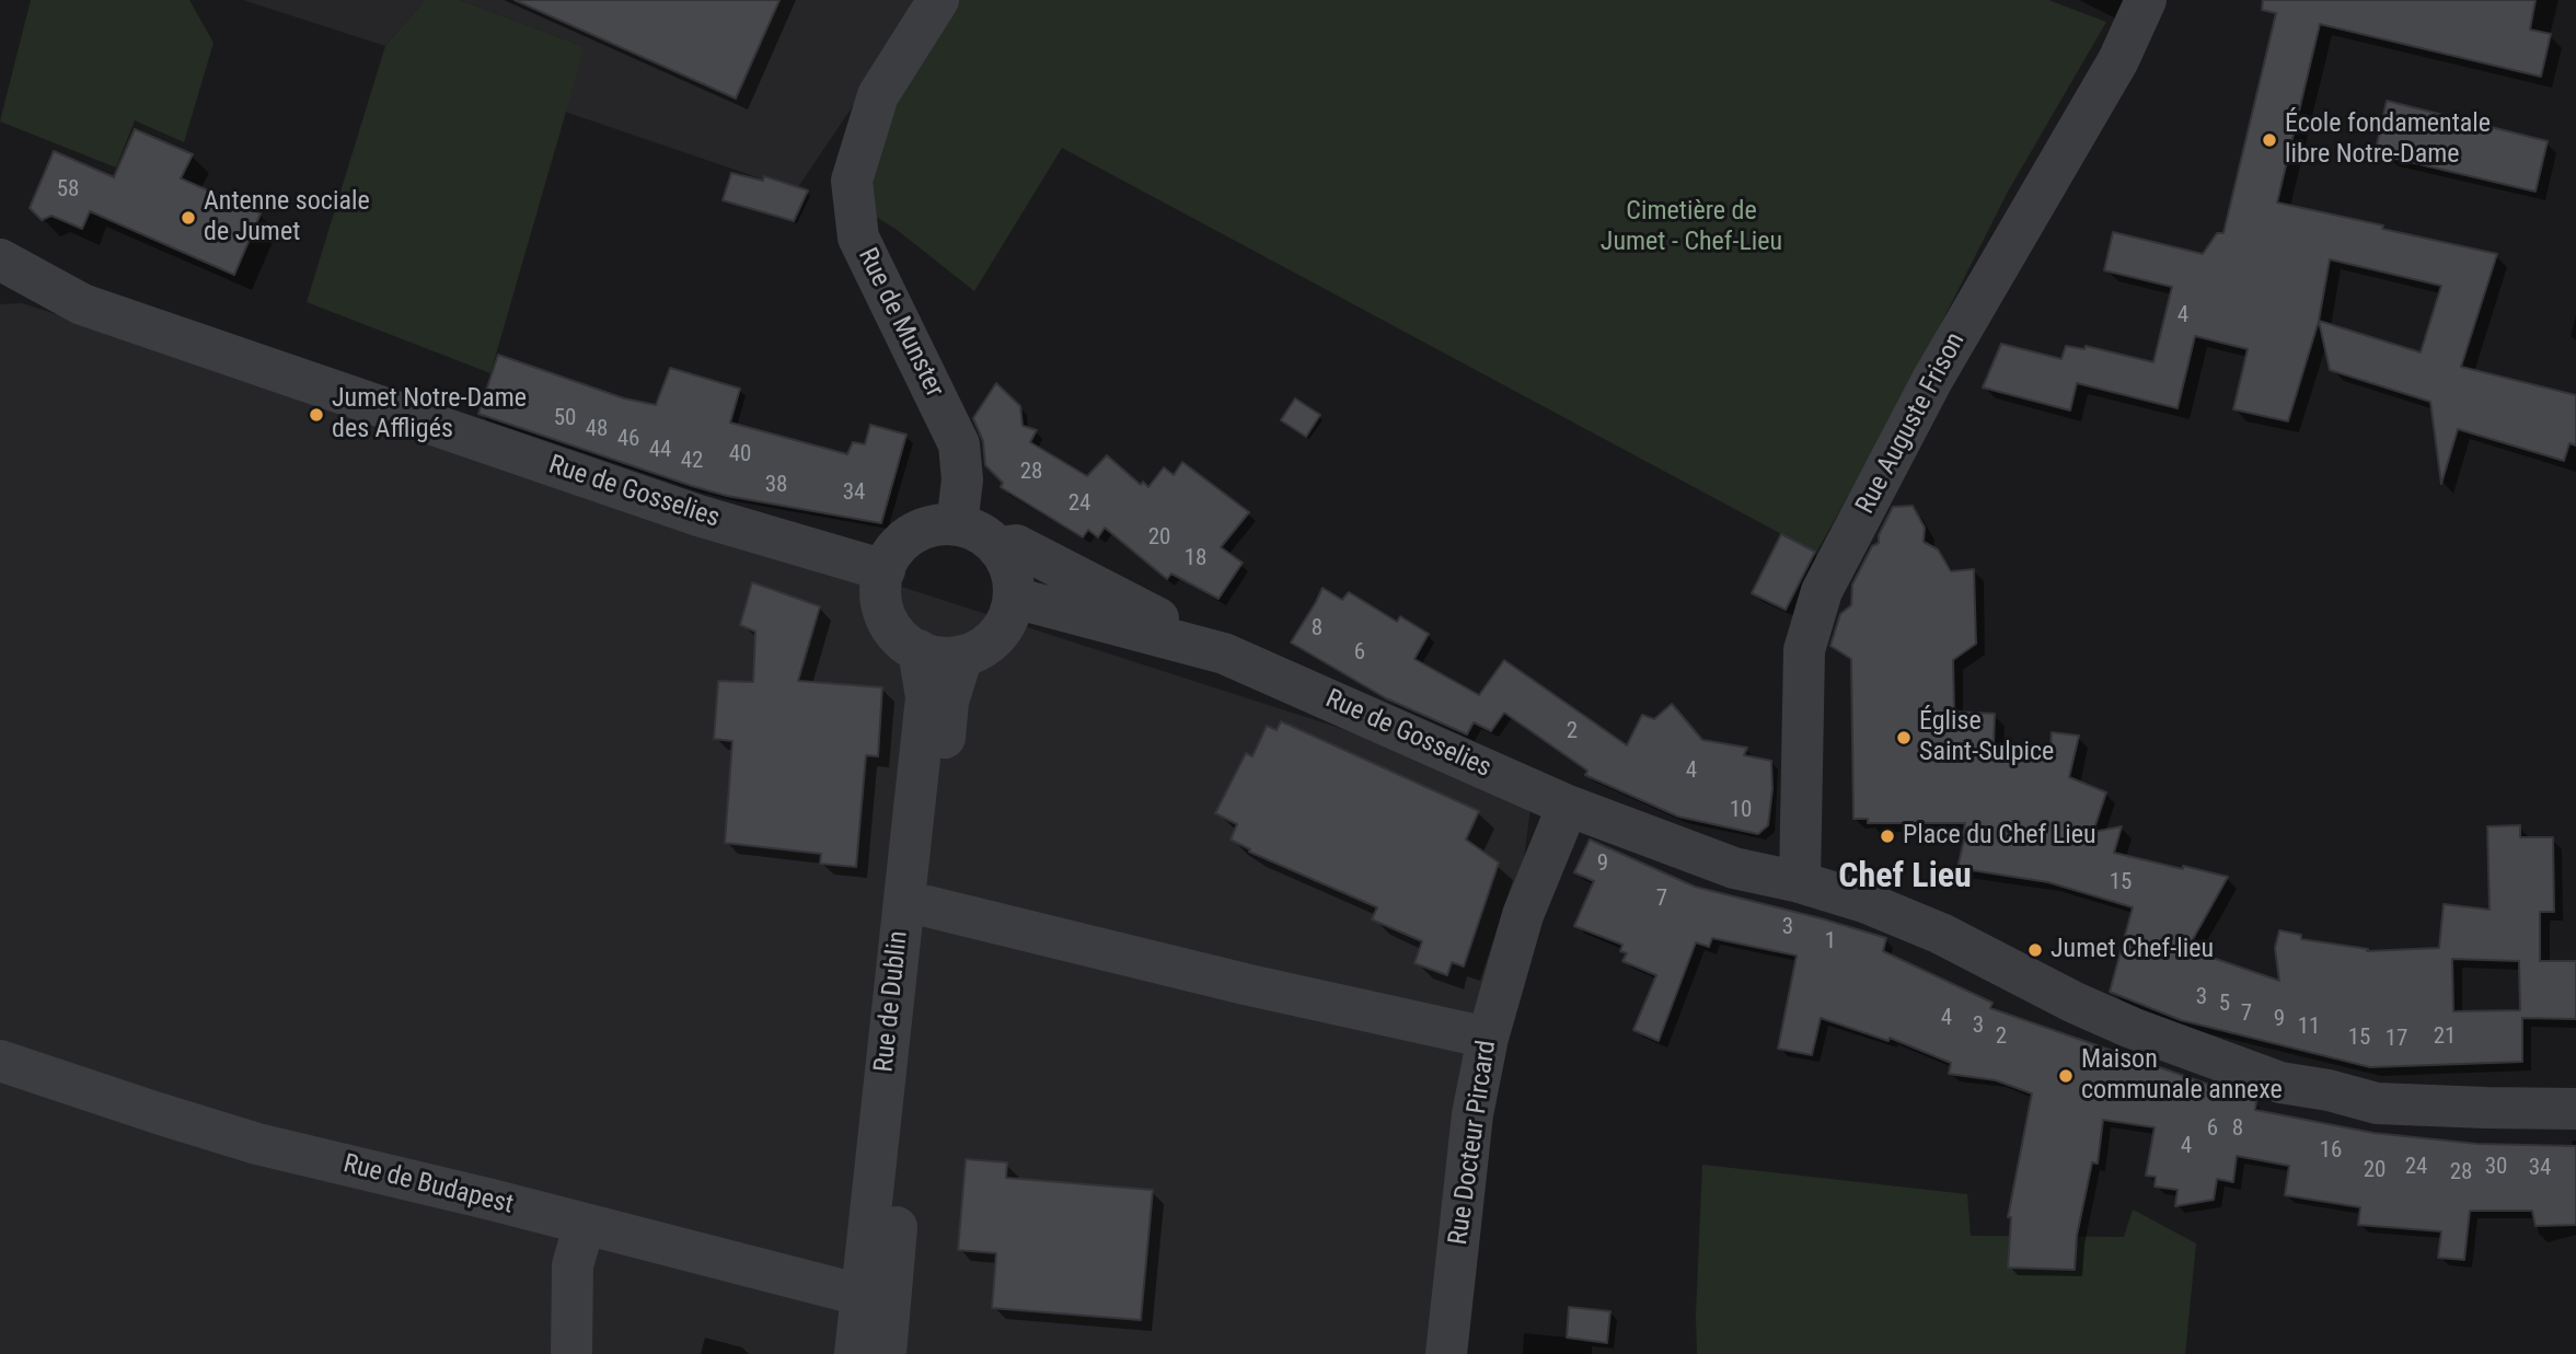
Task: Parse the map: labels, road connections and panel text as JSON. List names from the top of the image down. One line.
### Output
{"streets":{"street":["Rue de Munster","Rue Auguste Frison","Rue de Gosselies","Rue de Dublin","Rue Docteur Pircard","Rue de Budapest"]},"crossings":[["Rue de Munster","Rue de Gosselies"],["Rue de Munster","Rue de Dublin"],["Rue Auguste Frison","Rue de Gosselies"],["Rue de Gosselies","Rue de Dublin"],["Rue de Gosselies","Rue Docteur Pircard"],["Rue de Dublin","Rue de Budapest"]],"districts":["Chef Lieu"],"parks":["Cimetière de Jumet - Chef-Lieu"],"places":["École fondamentale libre Notre-Dame","Antenne sociale de Jumet","Jumet Notre-Dame des Affligés","Église Saint-Sulpice","Place du Chef Lieu","Jumet Chef-lieu","Maison communale annexe"],"house_numbers":["58","4","50","48","46","44","40","42","28","38","34","24","20","18","8","6","2","4","10","9","15","7","3","1","3","5","7","4","9","3","11","2","21","15","17","6","8","4","16","24","30","34","20","28"]}
